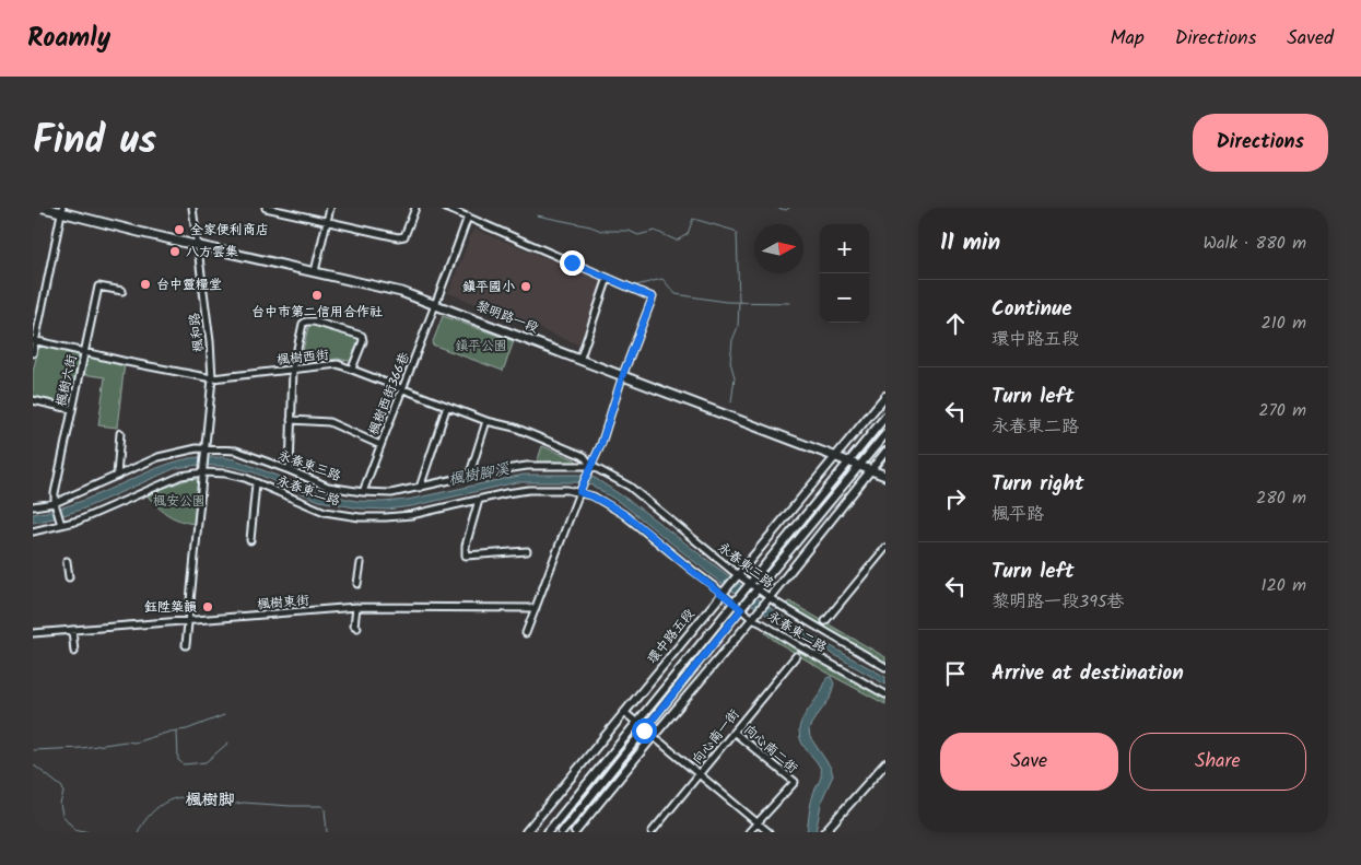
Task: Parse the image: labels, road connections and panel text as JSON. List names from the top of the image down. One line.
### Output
{"streets":{"main road":["黎明路一段"],"street":["楓和路","楓樹西街","楓樹六街","楓樹西街366巷","永春東三路","永春東二路","楓樹東街","環中路五段","向心南一街","向心南二街"]},"crossings":[["黎明路一段","楓和路"],["黎明路一段","楓樹西街366巷"],["黎明路一段","環中路五段"],["楓和路","楓樹西街"],["楓和路","永春東三路"],["楓和路","永春東二路"],["楓樹西街","楓樹六街"],["楓樹西街","楓樹西街366巷"],["楓樹西街","永春東三路"],["楓樹六街","永春東三路"],["楓樹西街366巷","永春東三路"],["永春東三路","環中路五段"],["永春東二路","環中路五段"],["向心南一街","向心南二街"]],"districts":["楓樹脚"],"water":["楓樹腳溪"],"parks":["鎮平公園","楓安公園"],"places":["全家便利商店","八方雲集","台中靈糧堂","鎮平國小","台中市第二信用合作社","鈺陞築韻"],"north":"right","page":{"header":"Roamly","nav":["Map","Directions","Saved"],"title":"Find us","buttons":["Directions",["Save","Share"]],"heading":["11 min","Walk · 880 m"],"map_buttons":["+","−"],"list":[["Continue","環中路五段","210 m"],["Turn left","永春東二路","270 m"],["Turn right","楓平路","280 m"],["Turn left","黎明路一段395巷","120 m"],"Arrive at destination"]}}
